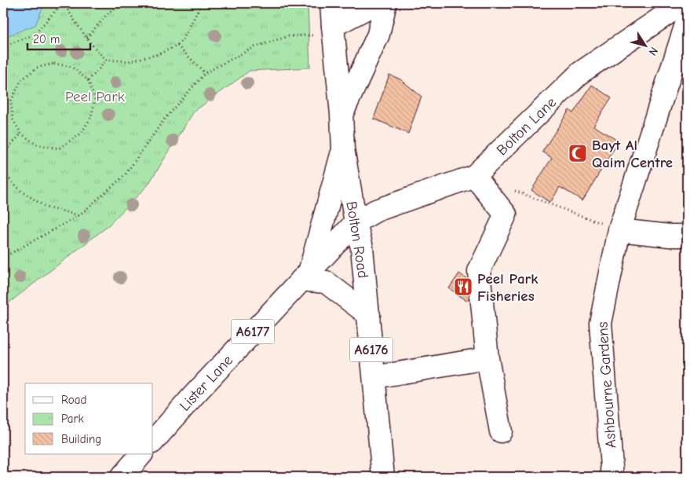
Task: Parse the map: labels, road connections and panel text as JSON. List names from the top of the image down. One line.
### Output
{"streets":{"main road":["Bolton Lane","Bolton Road","A6177","A6176","Lister Lane","Ashbourne Gardens"]},"crossings":[["Bolton Lane","Bolton Road"],["Bolton Lane","Lister Lane"],["Bolton Road","A6177"],["Bolton Road","Lister Lane"]],"parks":["Peel Park"],"places":{"mosque":["Bayt Al Qaim Centre"],"restaurant":["Peel Park Fisheries"]},"legend":["Road","Park","Building"],"scale_bar":"20 m","north":"bottom right"}
